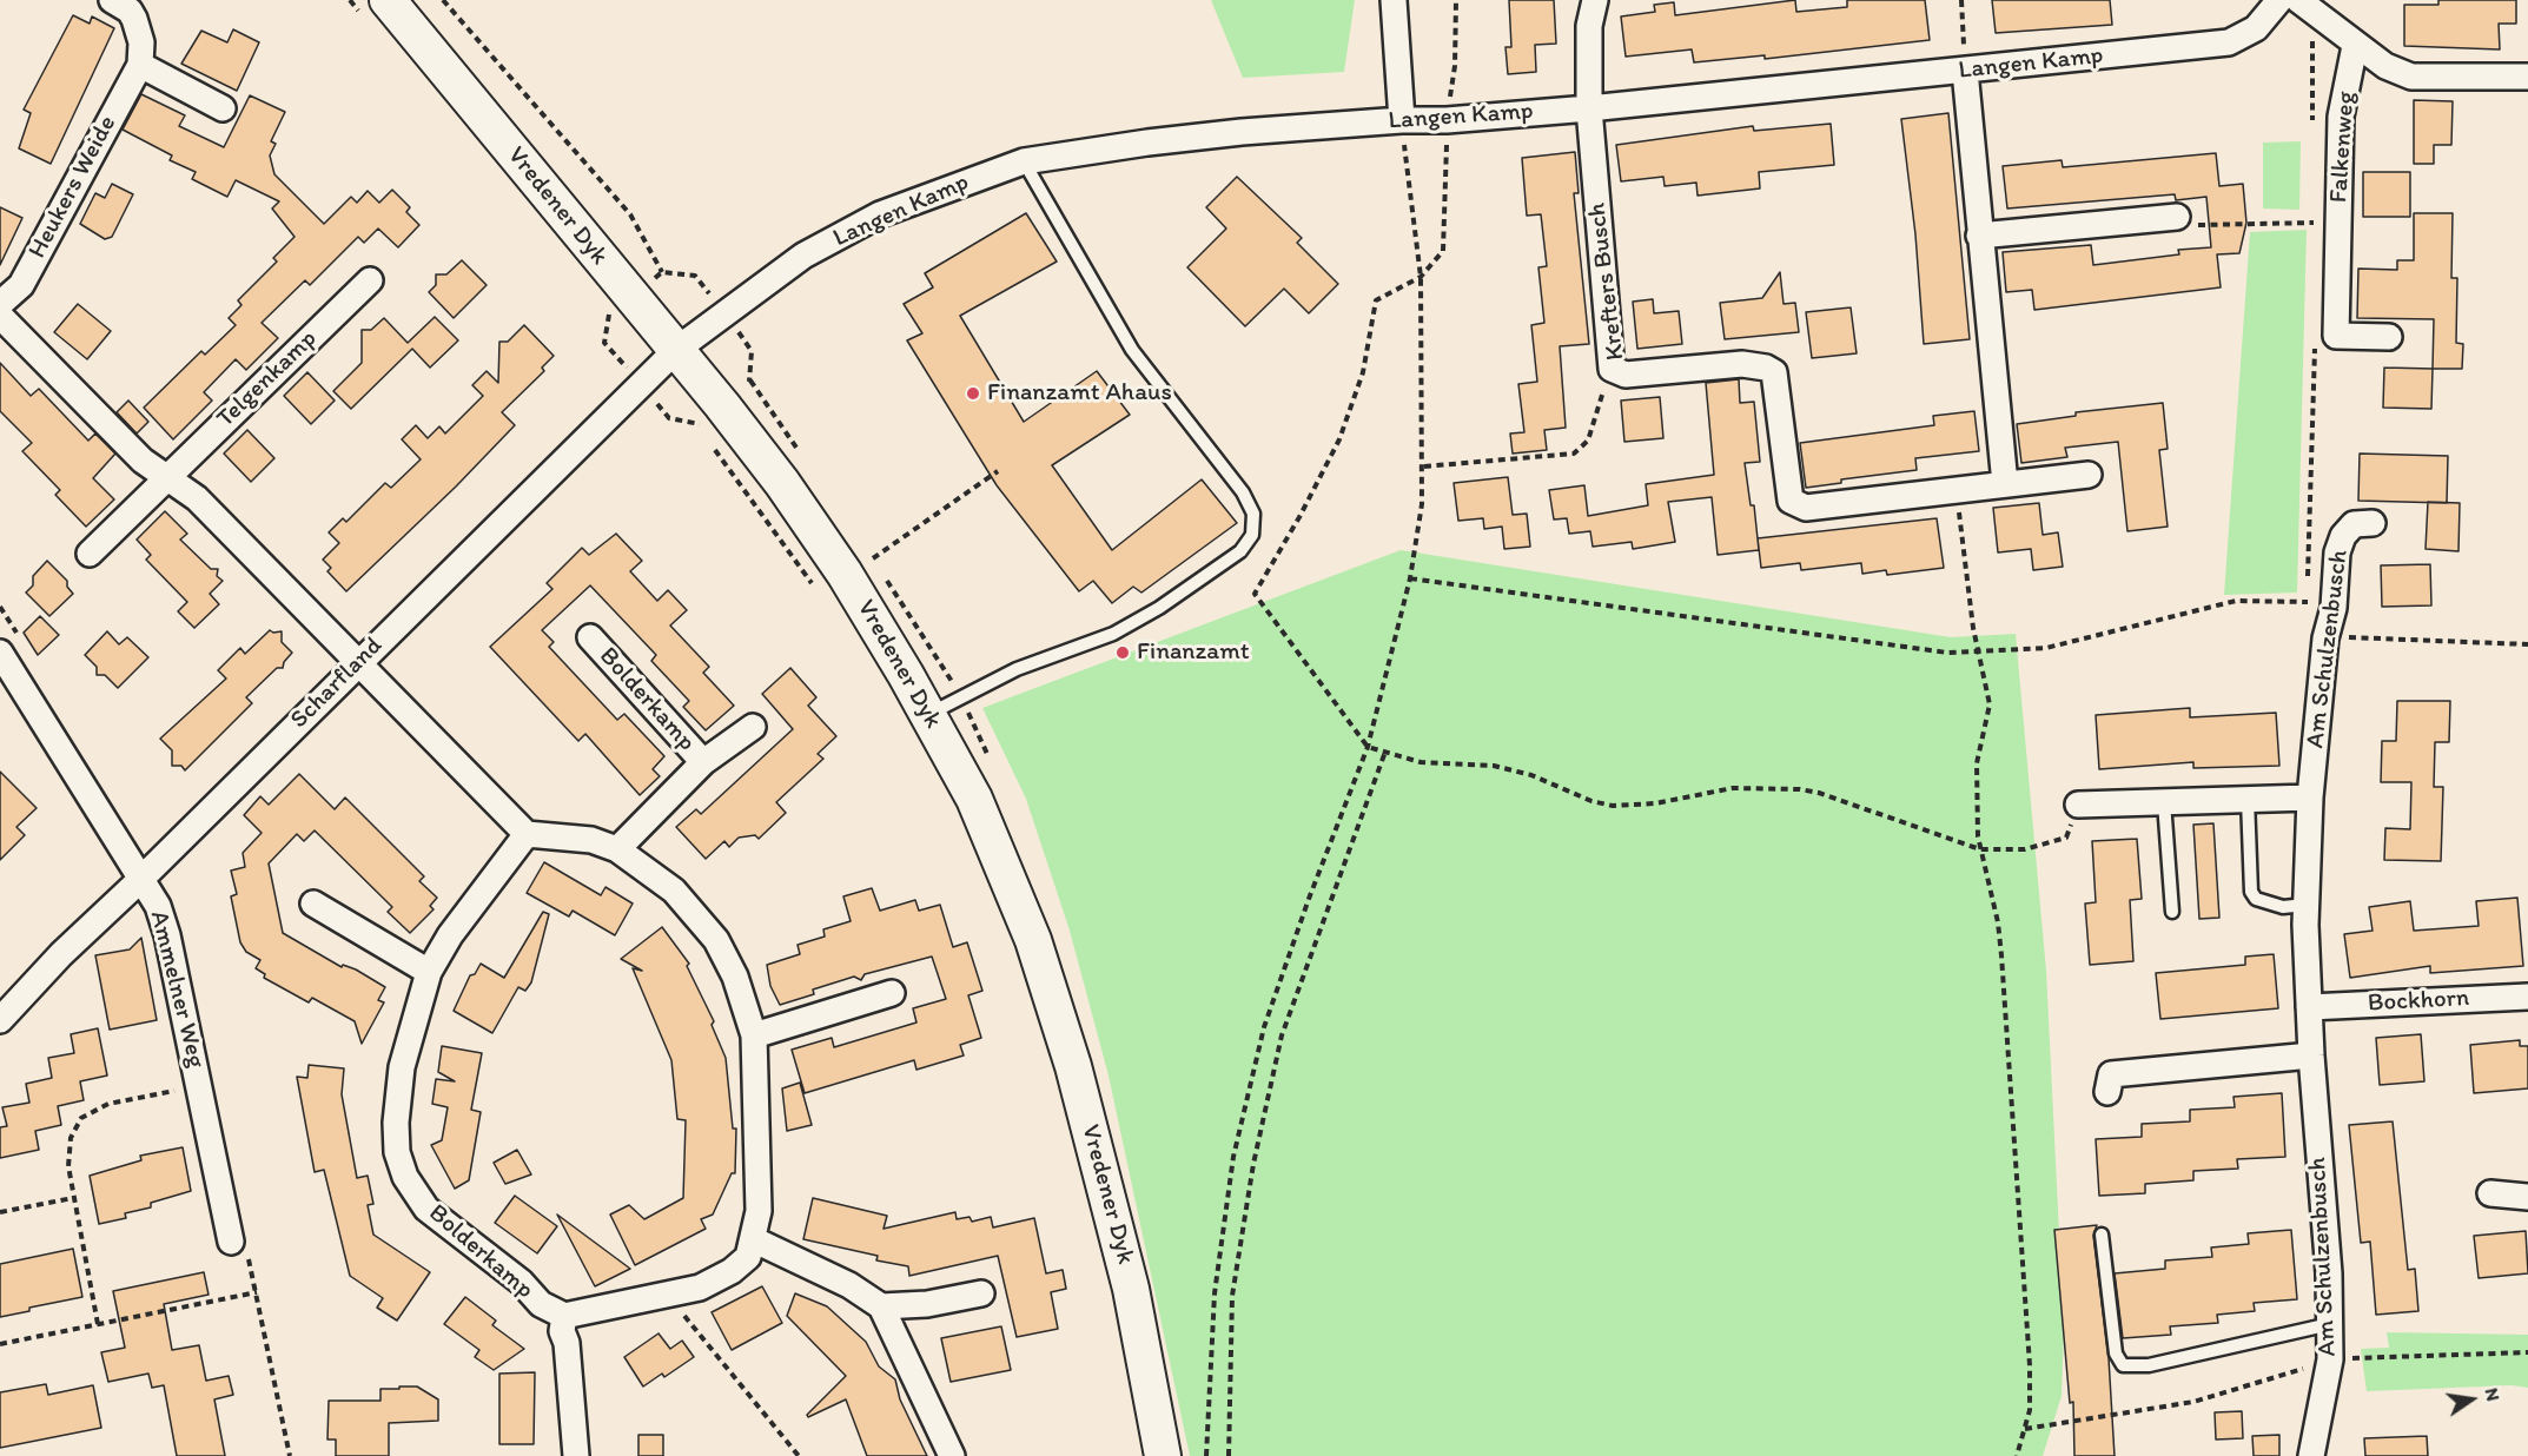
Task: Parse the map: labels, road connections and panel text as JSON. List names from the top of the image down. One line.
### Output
{"streets":{"main road":["Vredener Dyk"],"street":["Langen Kamp","Falkenweg","Heukers Weide","Krefters Busch","Telgenkamp","Am Schulzenbusch","Scharfland","Bolderkamp","Ammelner Weg","Bockhorn"]},"crossings":[["Langen Kamp","Vredener Dyk"],["Langen Kamp","Krefters Busch"],["Langen Kamp","Scharfland"],["Vredener Dyk","Scharfland"],["Am Schulzenbusch","Bockhorn"],["Scharfland","Ammelner Weg"]],"places":["Finanzamt Ahaus","Finanzamt"],"north":"right"}
